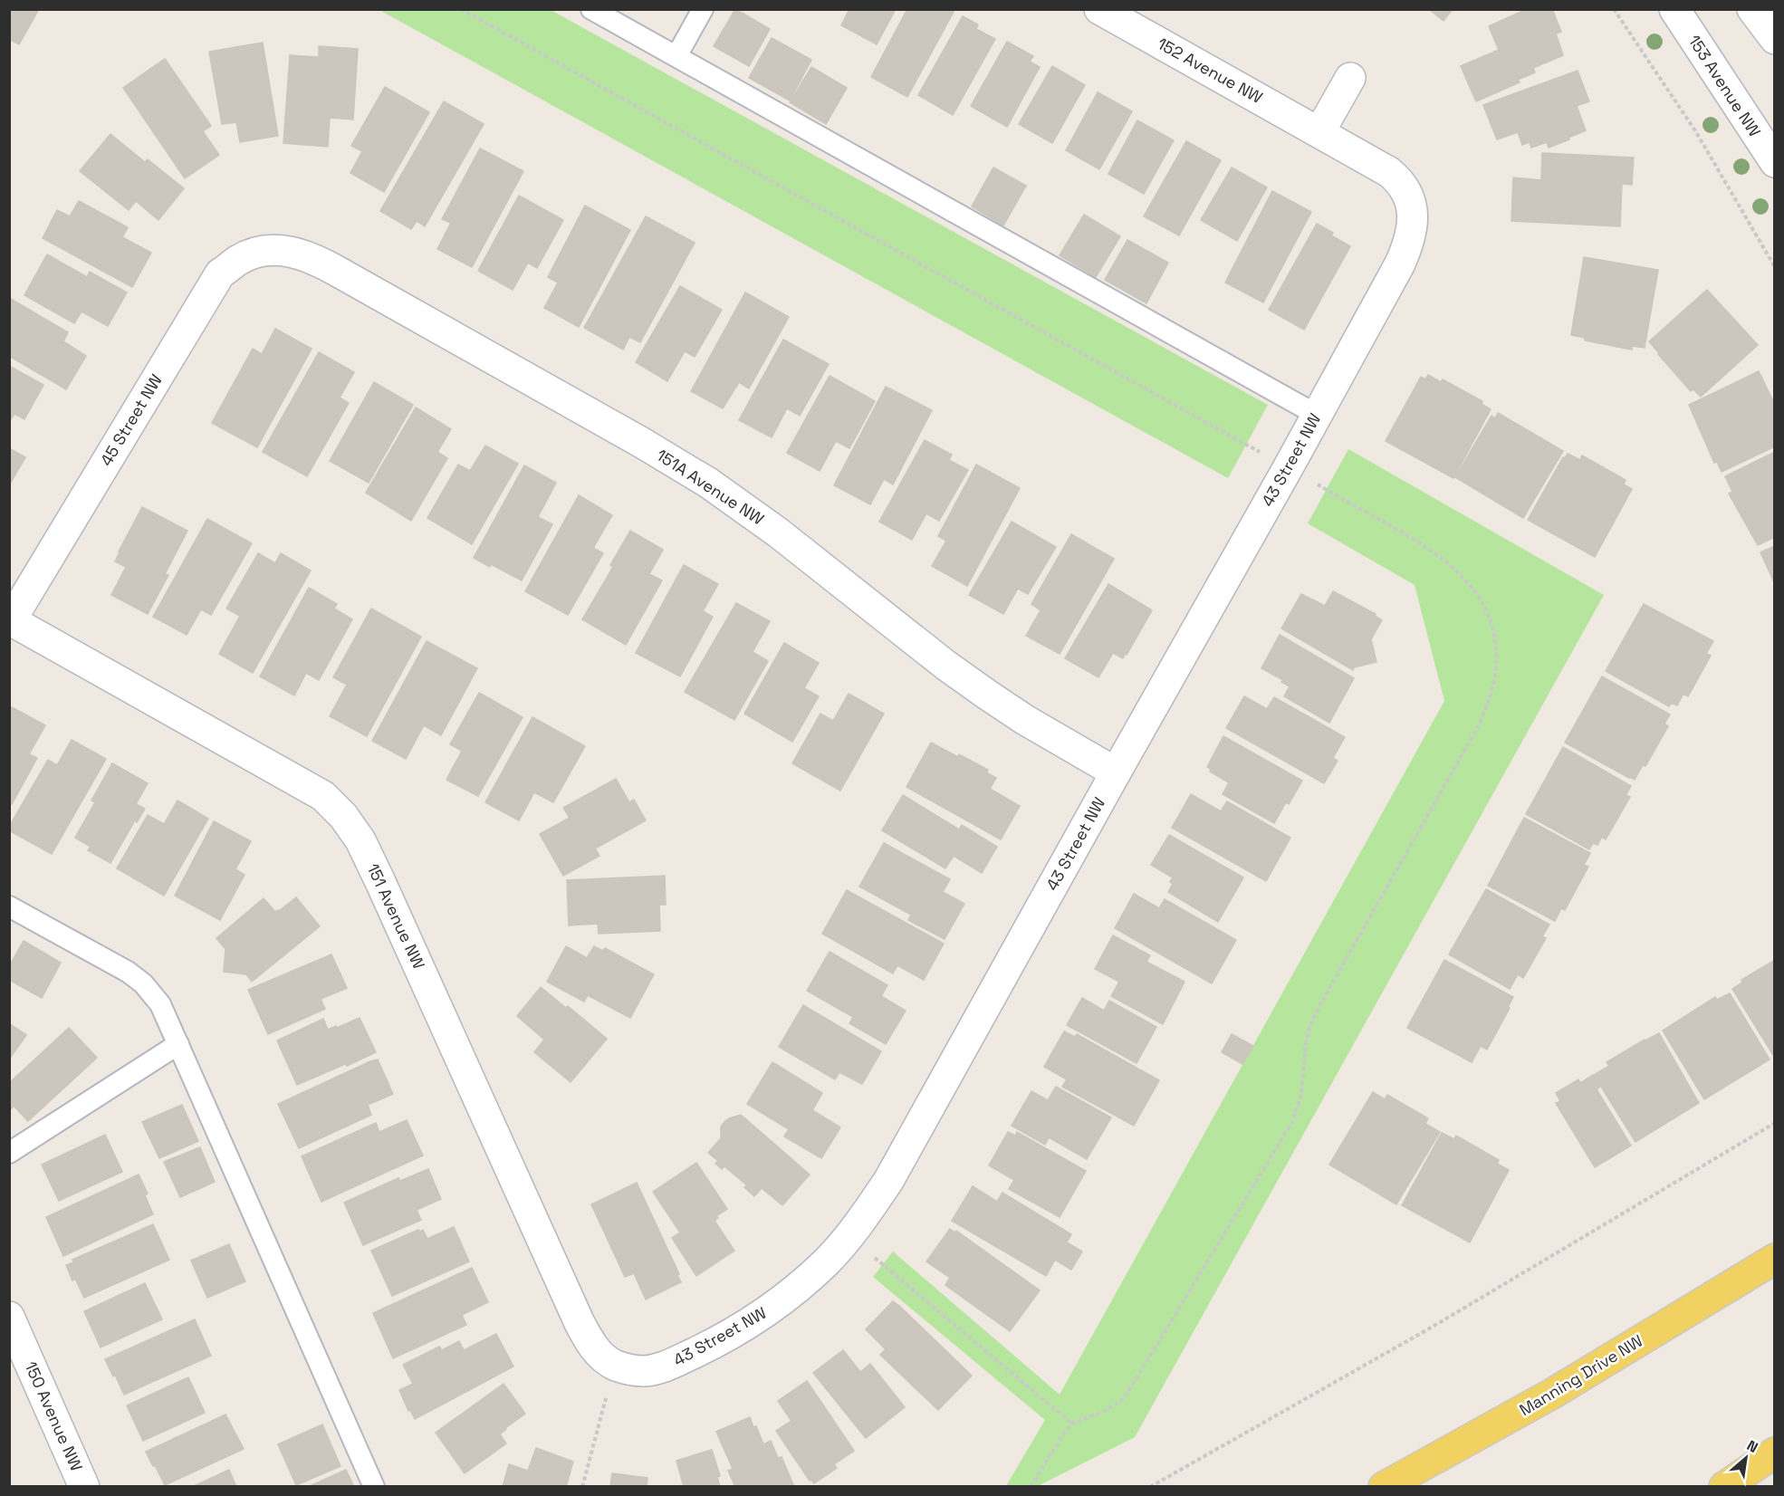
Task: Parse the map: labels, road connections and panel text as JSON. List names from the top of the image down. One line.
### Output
{"streets":{"main road":["Manning Drive NW"],"street":["152 Avenue NW","153 Avenue NW","45 Street NW","43 Street NW","151A Avenue NW","151 Avenue NW","150 Avenue NW"]},"crossings":[["152 Avenue NW","43 Street NW"],["45 Street NW","151A Avenue NW"],["45 Street NW","151 Avenue NW"],["43 Street NW","151A Avenue NW"],["43 Street NW","151 Avenue NW"]],"north":"top right"}
